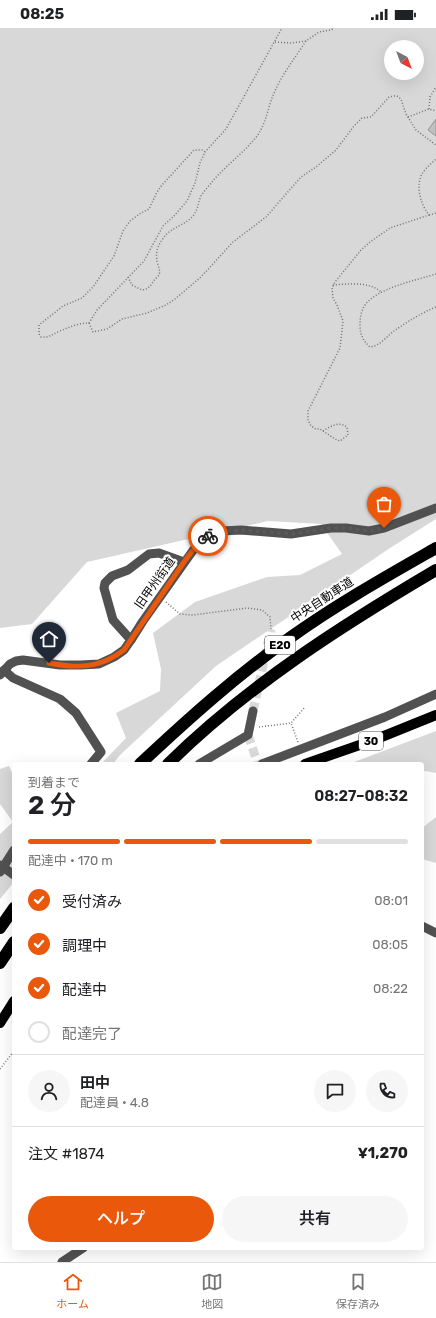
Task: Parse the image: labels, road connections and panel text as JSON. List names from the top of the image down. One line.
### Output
{"streets":{"highway":["中央自動車道","E20"],"main road":["30"],"street":["旧甲州街道"]},"north":"bottom right","page":{"status":"08:25","heading":["2 分","到着まで","08:27–08:32"],"panel":["田中","配達員 · 4.8","注文 #1874","¥1,270"],"bar":"配達中 · 170 m","list":[["受付済み","08:01"],["調理中","08:05"],["配達中","08:22"],"配達完了"],"buttons":["ヘルプ","共有"],"tabs":["ホーム","地図","保存済み"]}}
